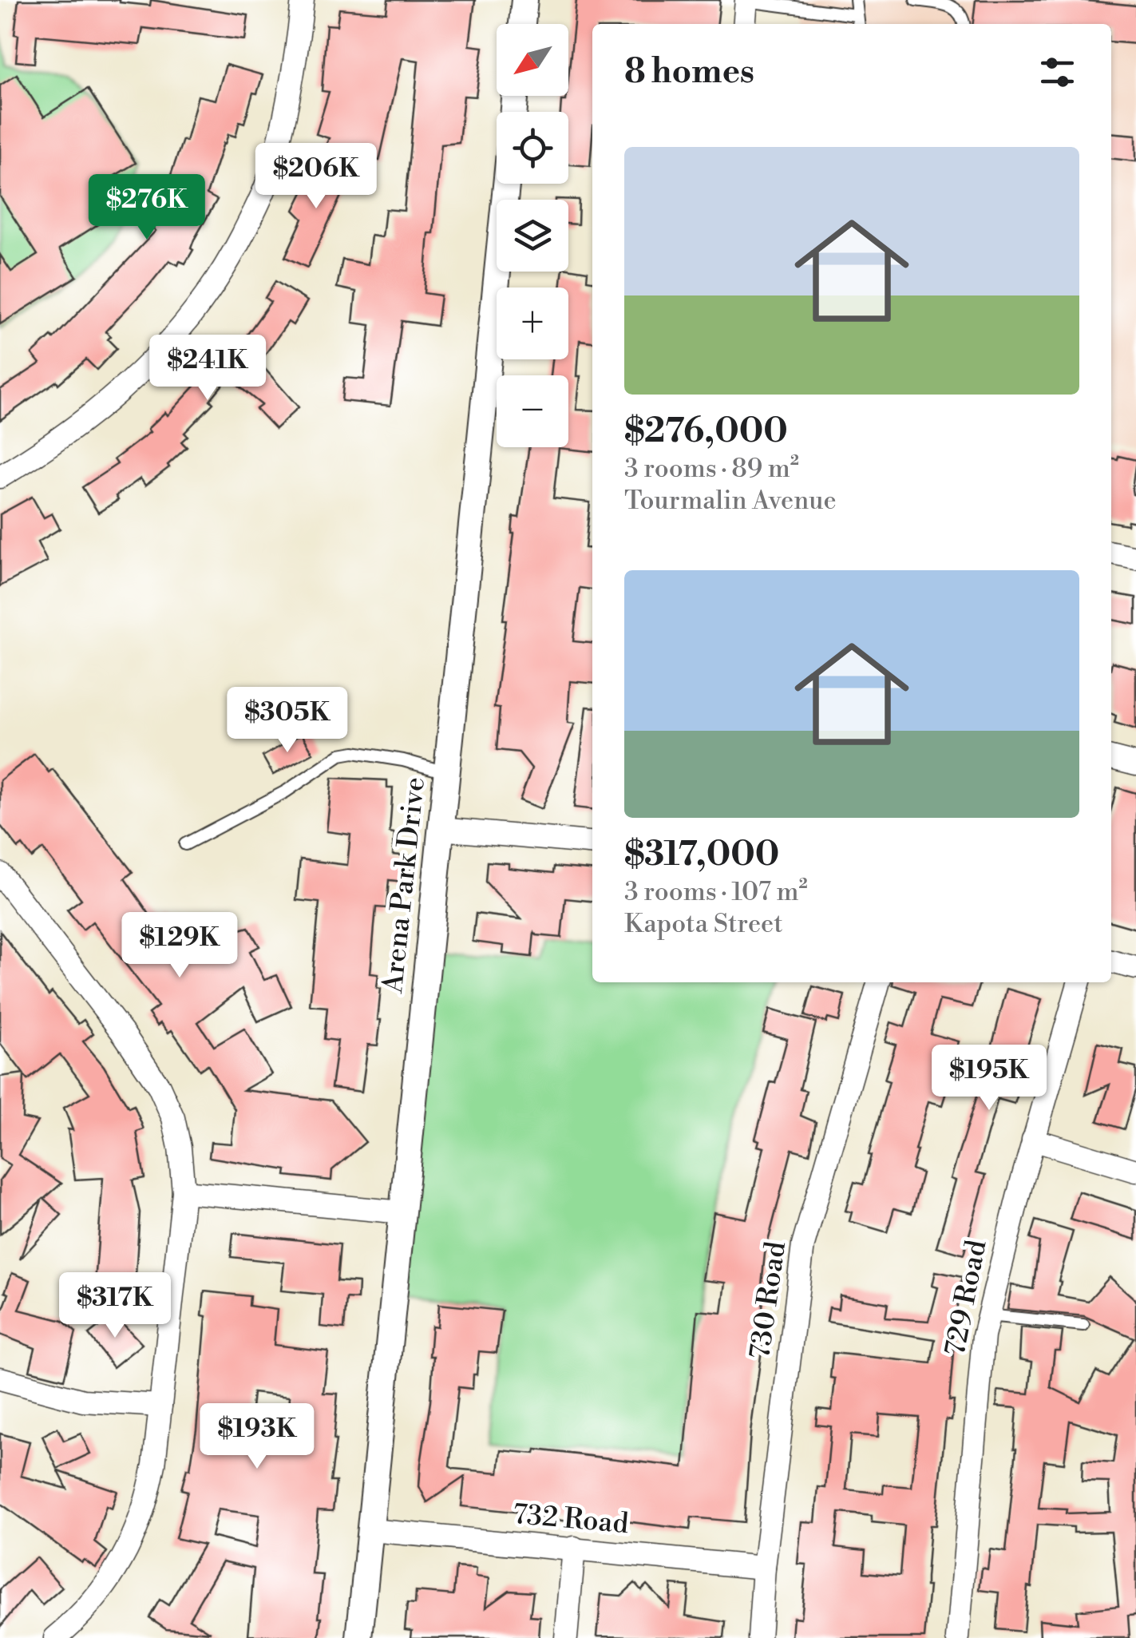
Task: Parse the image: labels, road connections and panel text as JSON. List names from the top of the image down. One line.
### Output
{"streets":{"street":["Arena Park Drive","729 Road","730 Road","732 Road"]},"crossings":[["Arena Park Drive","732 Road"],["730 Road","732 Road"]],"north":"bottom left","page":{"map_buttons":["+","−"],"heading":"8 homes","list":[{"name":"$276,000","note":"3 rooms · 89 m² · Tourmalin Avenue"},{"name":"$317,000","note":"3 rooms · 107 m² · Kapota Street"}],"price":["$206K","$276K","$241K","$305K","$129K","$195K","$317K","$193K"]}}
